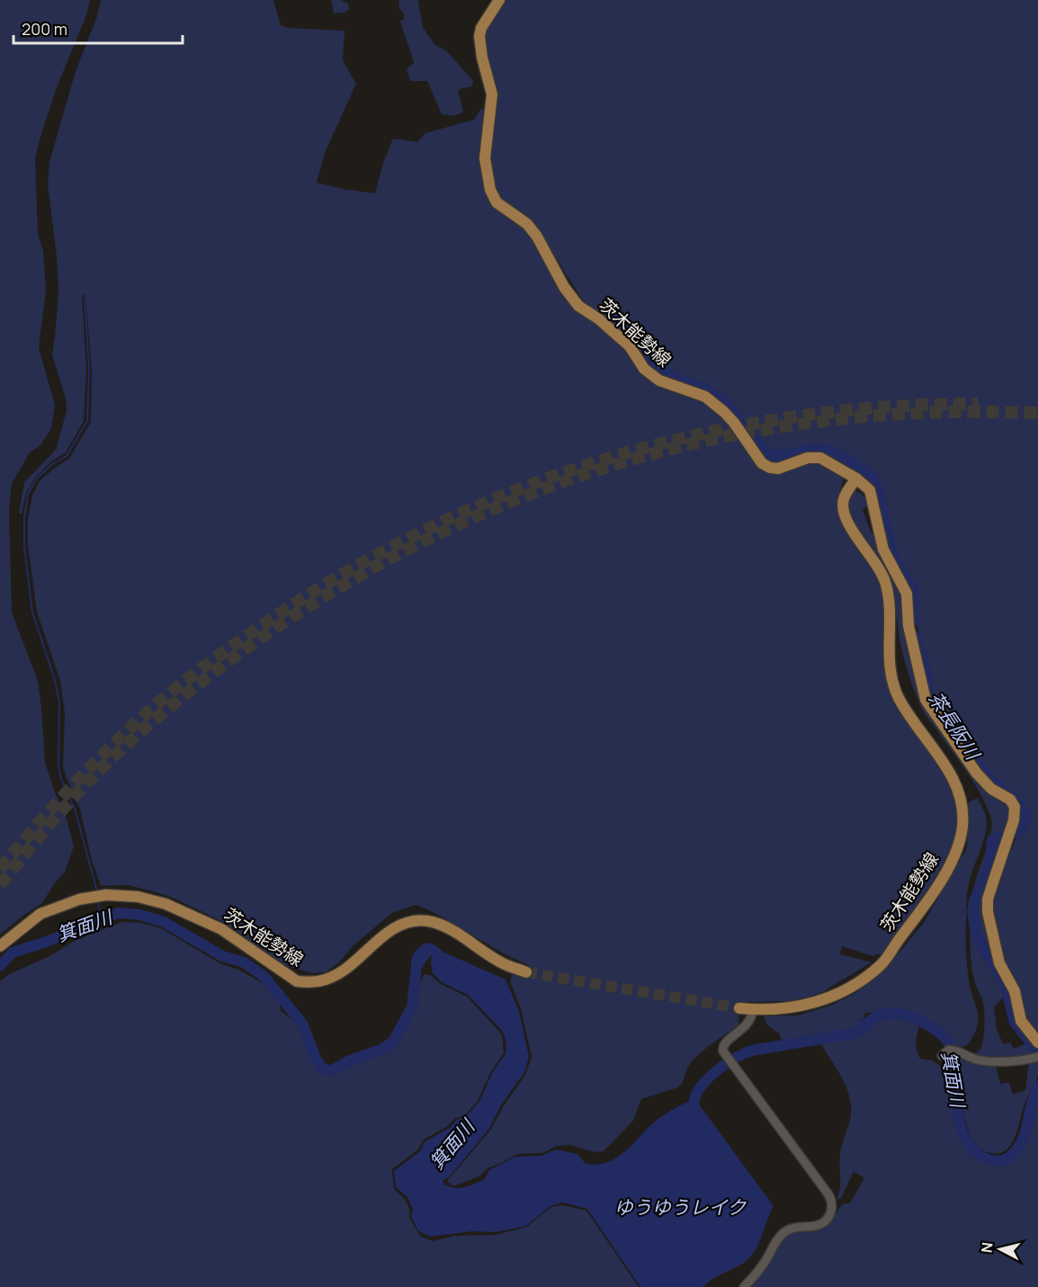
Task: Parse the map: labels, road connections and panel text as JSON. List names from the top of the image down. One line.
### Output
{"streets":{"main road":["茨木能勢線"]},"water":["茶長阪川","箕面川","ゆうゆうレイク"],"scale_bar":"200 m","north":"left"}
